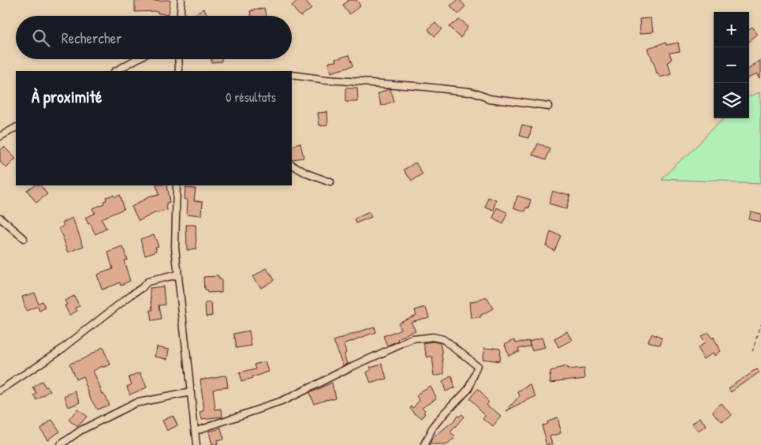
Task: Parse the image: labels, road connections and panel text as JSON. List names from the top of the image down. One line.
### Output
{"page":{"map_buttons":["+","−"],"search":"Rechercher","heading":["À proximité","0 résultats"]}}
